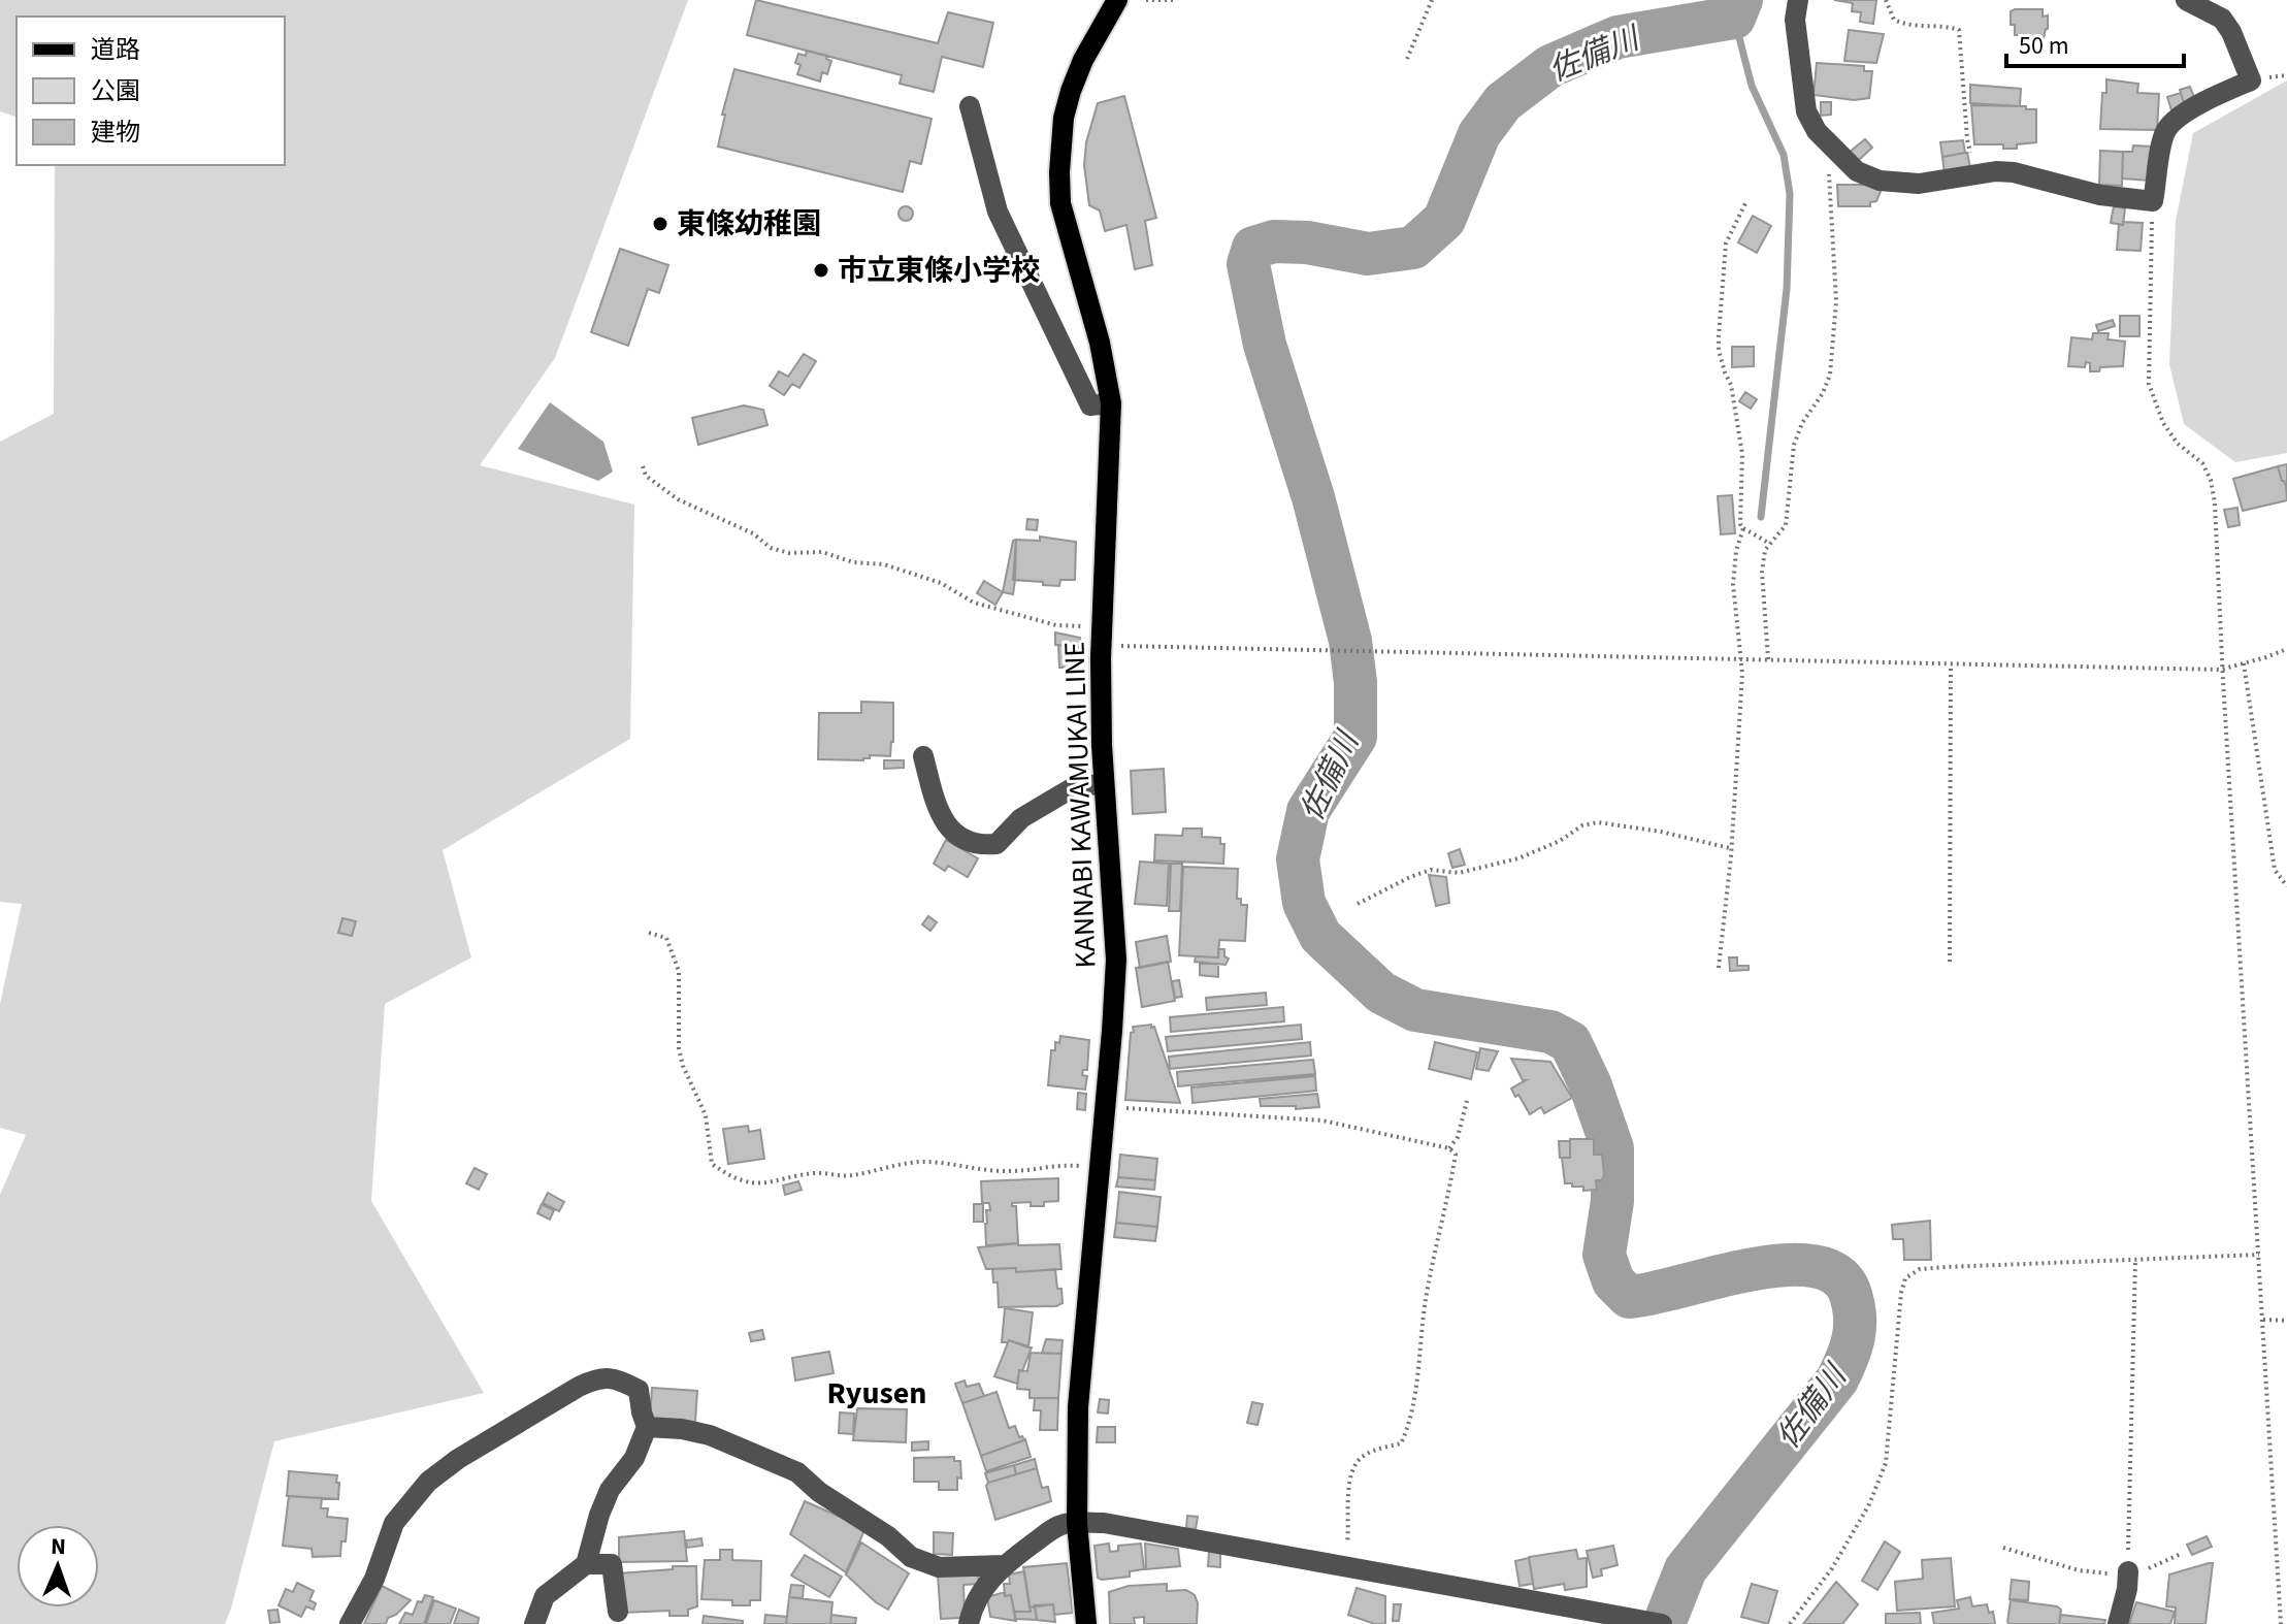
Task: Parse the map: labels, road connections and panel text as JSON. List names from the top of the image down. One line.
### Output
{"streets":{"main road":["KANNABI KAWAMUKAI LINE"]},"districts":["Ryusen"],"water":["佐備川"],"places":["東條幼稚園","市立東條小学校"],"legend":["道路","公園","建物"],"scale_bar":"50 m","north":"top"}
